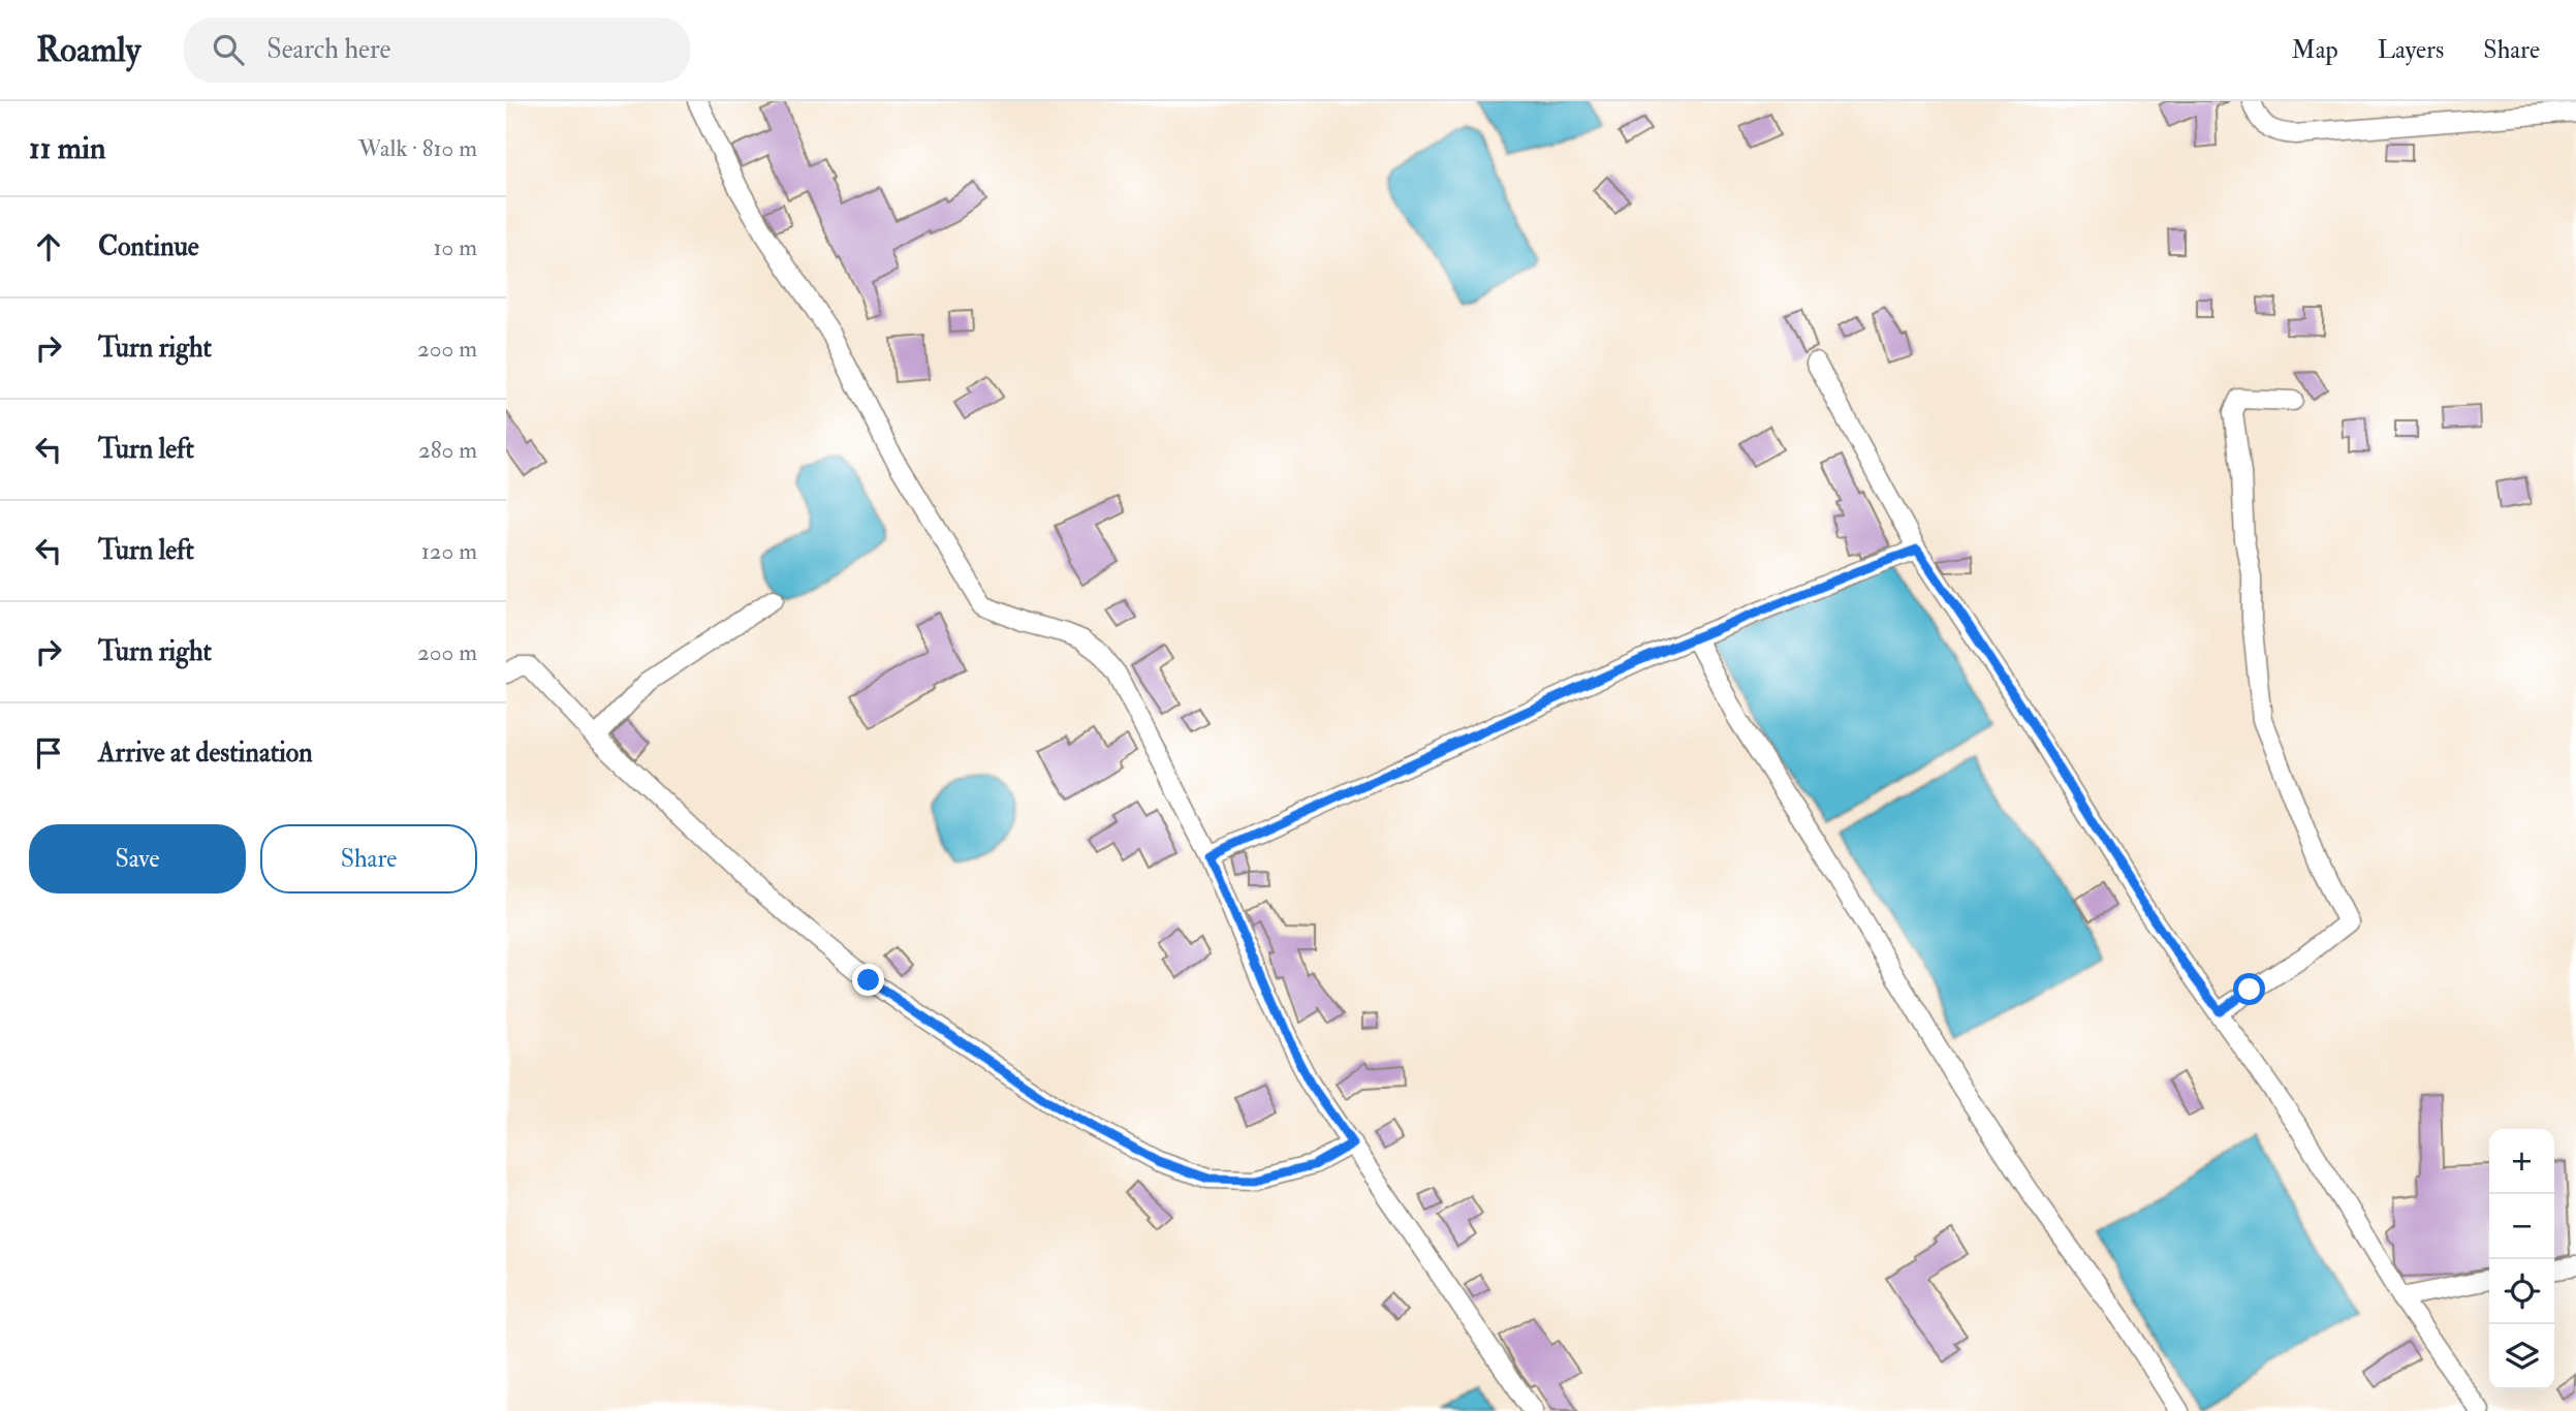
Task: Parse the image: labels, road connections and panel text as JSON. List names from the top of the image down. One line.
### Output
{"page":{"header":"Roamly","search":"Search here","nav":["Map","Layers","Share"],"heading":["11 min","Walk · 810 m"],"list":[["Continue","10 m"],["Turn right","200 m"],["Turn left","280 m"],["Turn left","120 m"],["Turn right","200 m"],"Arrive at destination"],"buttons":["Save","Share"],"map_buttons":["+","−"]}}
